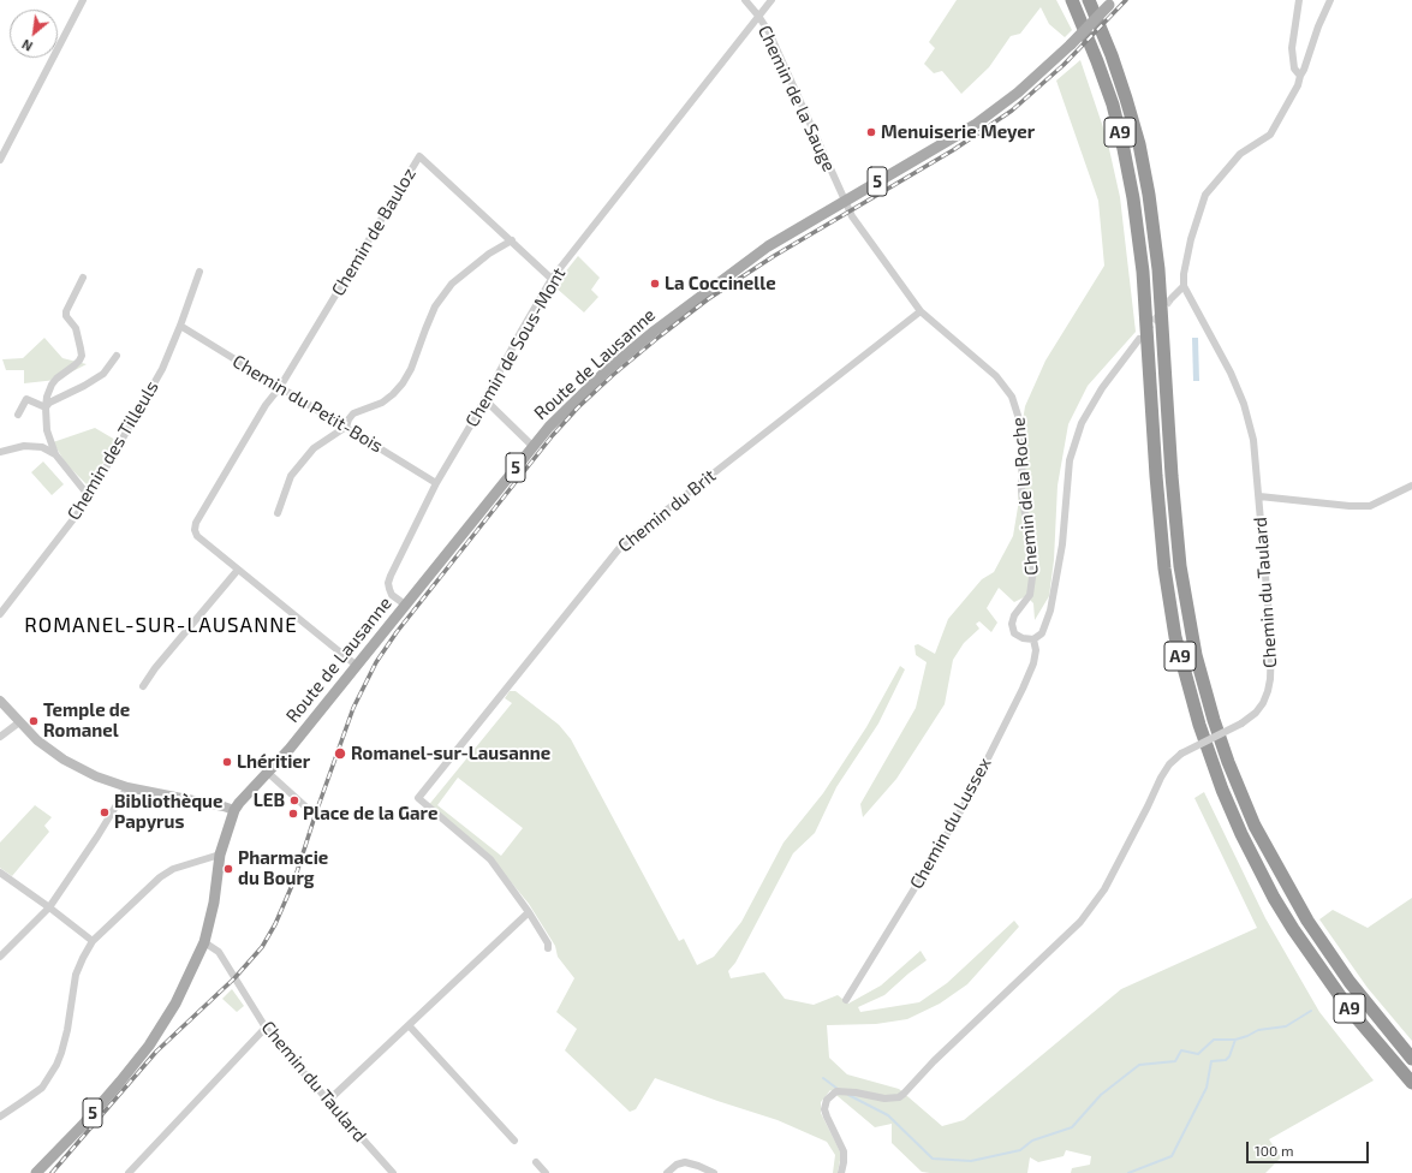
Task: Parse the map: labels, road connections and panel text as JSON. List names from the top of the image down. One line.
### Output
{"streets":{"highway":["A9"],"main road":["5","Route de Lausanne"],"street":["Chemin de la Sauge","Chemin de Bauloz","Chemin de Sous-Mont","Chemin du Petit-Bois","Chemin des Tilleuls","Chemin de la Roche","Chemin du Brit","Chemin du Taulard","Chemin du Lussex"]},"crossings":[["Chemin de la Sauge","Chemin de Sous-Mont"],["Chemin de la Sauge","Route de Lausanne"],["Chemin de la Sauge","Chemin de la Roche"],["5","Route de Lausanne"],["5","Chemin du Taulard"],["Chemin de Bauloz","Chemin de Sous-Mont"],["Chemin de Bauloz","Chemin du Petit-Bois"],["Chemin de Sous-Mont","Route de Lausanne"],["Chemin de Sous-Mont","Chemin du Petit-Bois"],["Route de Lausanne","Chemin de la Roche"],["Chemin du Petit-Bois","Chemin des Tilleuls"],["Chemin de la Roche","Chemin du Brit"],["Chemin de la Roche","Chemin du Lussex"]],"districts":["ROMANEL-SUR-LAUSANNE"],"places":["Menuiserie Meyer","La Coccinelle","Temple de Romanel","Romanel-sur-Lausanne","Lhéritier","LEB","Bibliothèque Papyrus","Place de la Gare","Pharmacie du Bourg"],"scale_bar":"100 m","north":"bottom left"}
